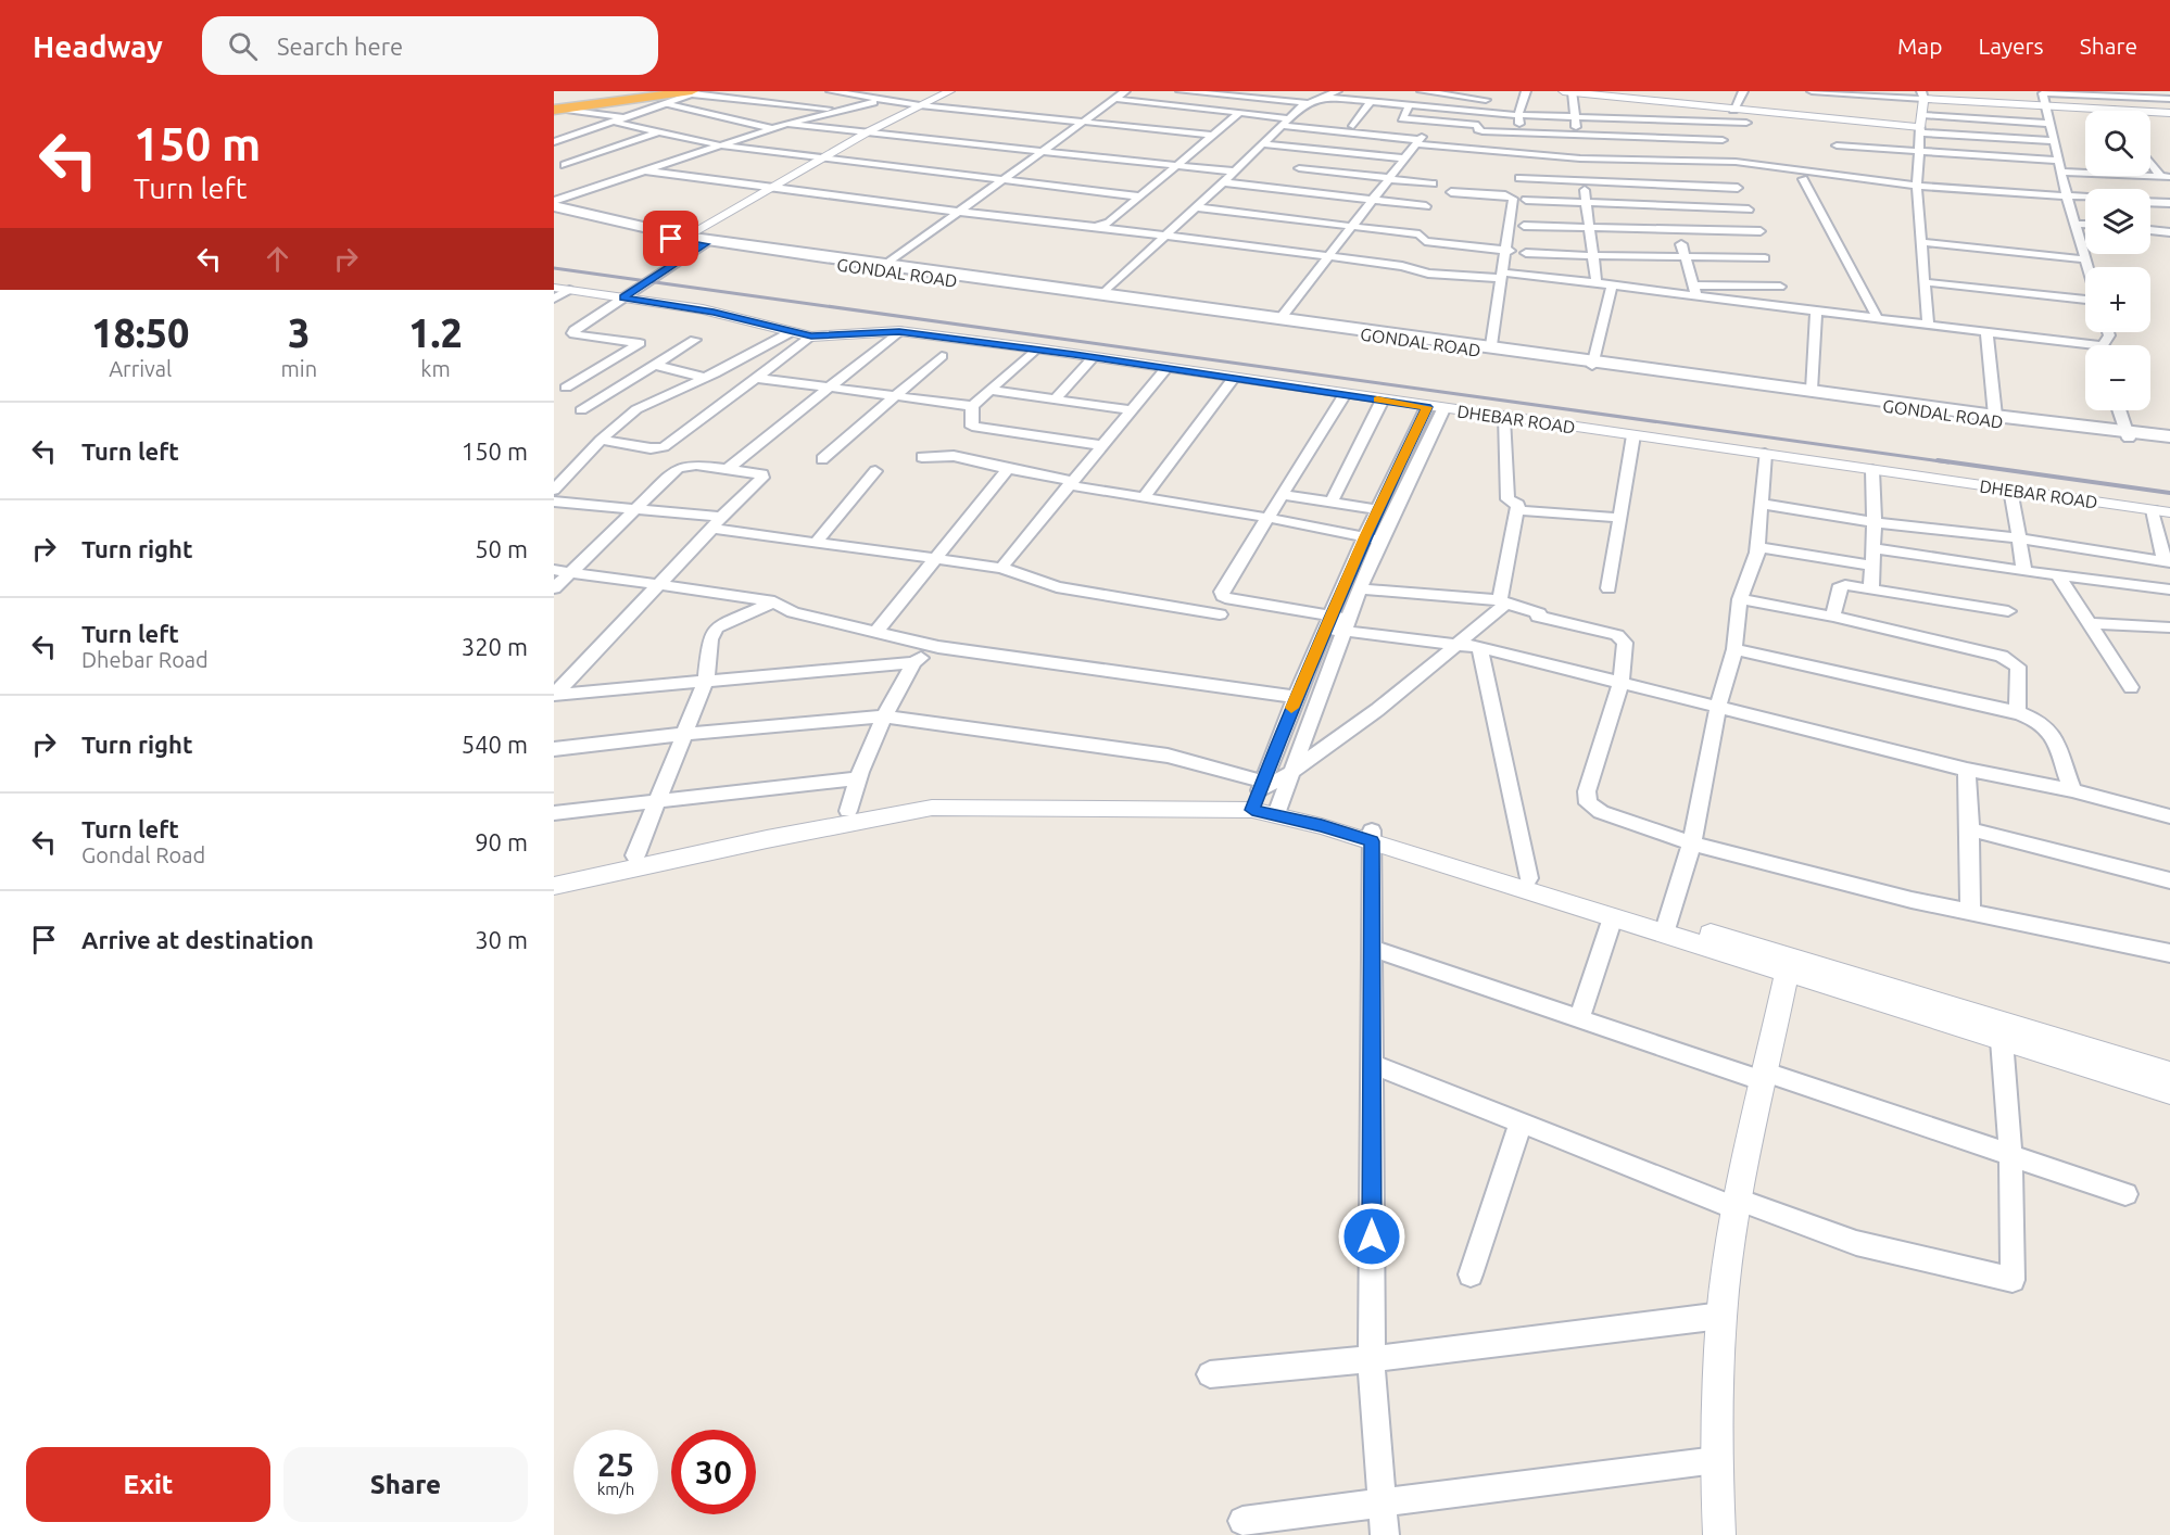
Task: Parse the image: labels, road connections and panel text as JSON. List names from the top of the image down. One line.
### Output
{"streets":{"main road":["GONDAL ROAD"],"street":["DHEBAR ROAD"]},"page":{"header":"Headway","search":"Search here","nav":["Map","Layers","Share"],"turn":["150 m","Turn left"],"map_buttons":["+","−"],"eta":["18:50","Arrival","3","min","1.2","km"],"list":[{"name":"Turn left","value":"150 m"},{"name":"Turn right","value":"50 m"},{"name":"Turn left","note":"Dhebar Road","value":"320 m"},{"name":"Turn right","value":"540 m"},{"name":"Turn left","note":"Gondal Road","value":"90 m"},{"name":"Arrive at destination","value":"30 m"}],"speed":"25 km/h","limit":"30","buttons":["Exit","Share"]}}
